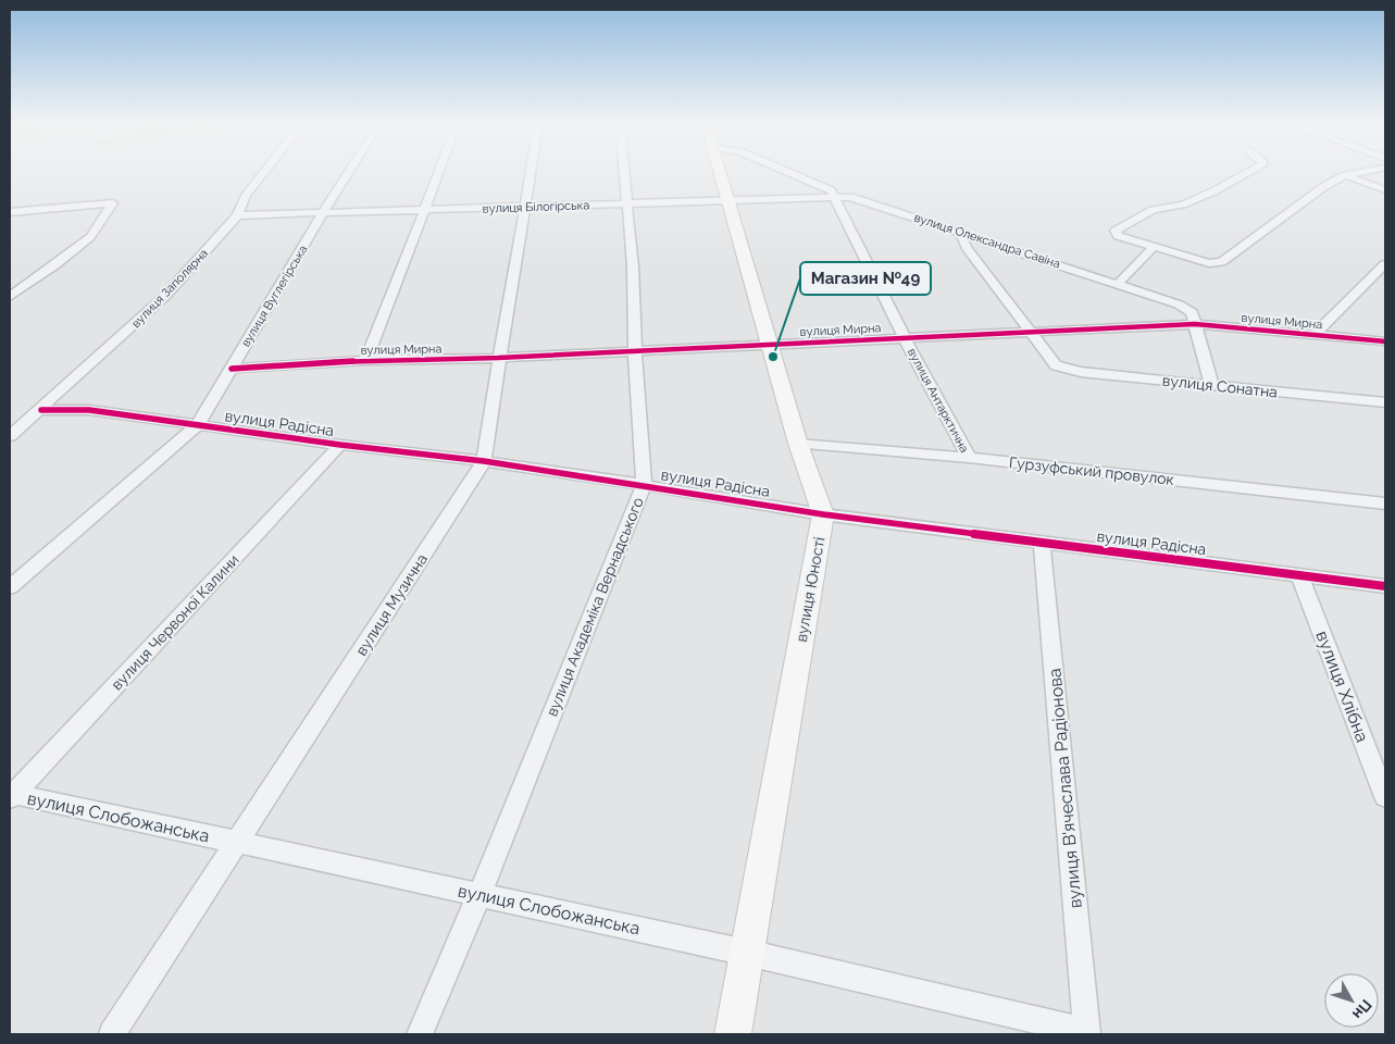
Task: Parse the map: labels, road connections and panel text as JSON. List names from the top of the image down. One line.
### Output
{"streets":{"street":["вулиця Білогірська","вулиця Олександра Савіна","вулиця Заполярна","вулиця Вуглегірська","вулиця Мирна","вулиця Сонатна","вулиця Антарктична","вулиця Радісна","Гурзуфський провулок","вулиця Юності","вулиця Музична","вулиця Академіка Вернадського","вулиця Червоної Калини","вулиця Хлібна","вулиця В'ячеслава Радіонова","вулиця Слобожанська"]},"crossings":[["вулиця Білогірська","вулиця Олександра Савіна"],["вулиця Білогірська","вулиця Заполярна"],["вулиця Білогірська","вулиця Вуглегірська"],["вулиця Білогірська","вулиця Антарктична"],["вулиця Білогірська","вулиця Юності"],["вулиця Білогірська","вулиця Музична"],["вулиця Білогірська","вулиця Академіка Вернадського"],["вулиця Олександра Савіна","вулиця Мирна"],["вулиця Олександра Савіна","вулиця Сонатна"],["вулиця Олександра Савіна","вулиця Антарктична"],["вулиця Заполярна","вулиця Радісна"],["вулиця Вуглегірська","вулиця Мирна"],["вулиця Вуглегірська","вулиця Радісна"],["вулиця Мирна","вулиця Сонатна"],["вулиця Мирна","вулиця Антарктична"],["вулиця Мирна","вулиця Юності"],["вулиця Мирна","вулиця Музична"],["вулиця Мирна","вулиця Академіка Вернадського"],["вулиця Антарктична","Гурзуфський провулок"],["вулиця Радісна","вулиця Юності"],["вулиця Радісна","вулиця Музична"],["вулиця Радісна","вулиця Академіка Вернадського"],["вулиця Радісна","вулиця Червоної Калини"],["вулиця Радісна","вулиця Хлібна"],["вулиця Радісна","вулиця В'ячеслава Радіонова"],["Гурзуфський провулок","вулиця Юності"],["вулиця Юності","вулиця Слобожанська"],["вулиця Музична","вулиця Слобожанська"],["вулиця Академіка Вернадського","вулиця Слобожанська"],["вулиця Червоної Калини","вулиця Слобожанська"],["вулиця В'ячеслава Радіонова","вулиця Слобожанська"]],"places":["Магазин №49"],"north":"bottom right"}
